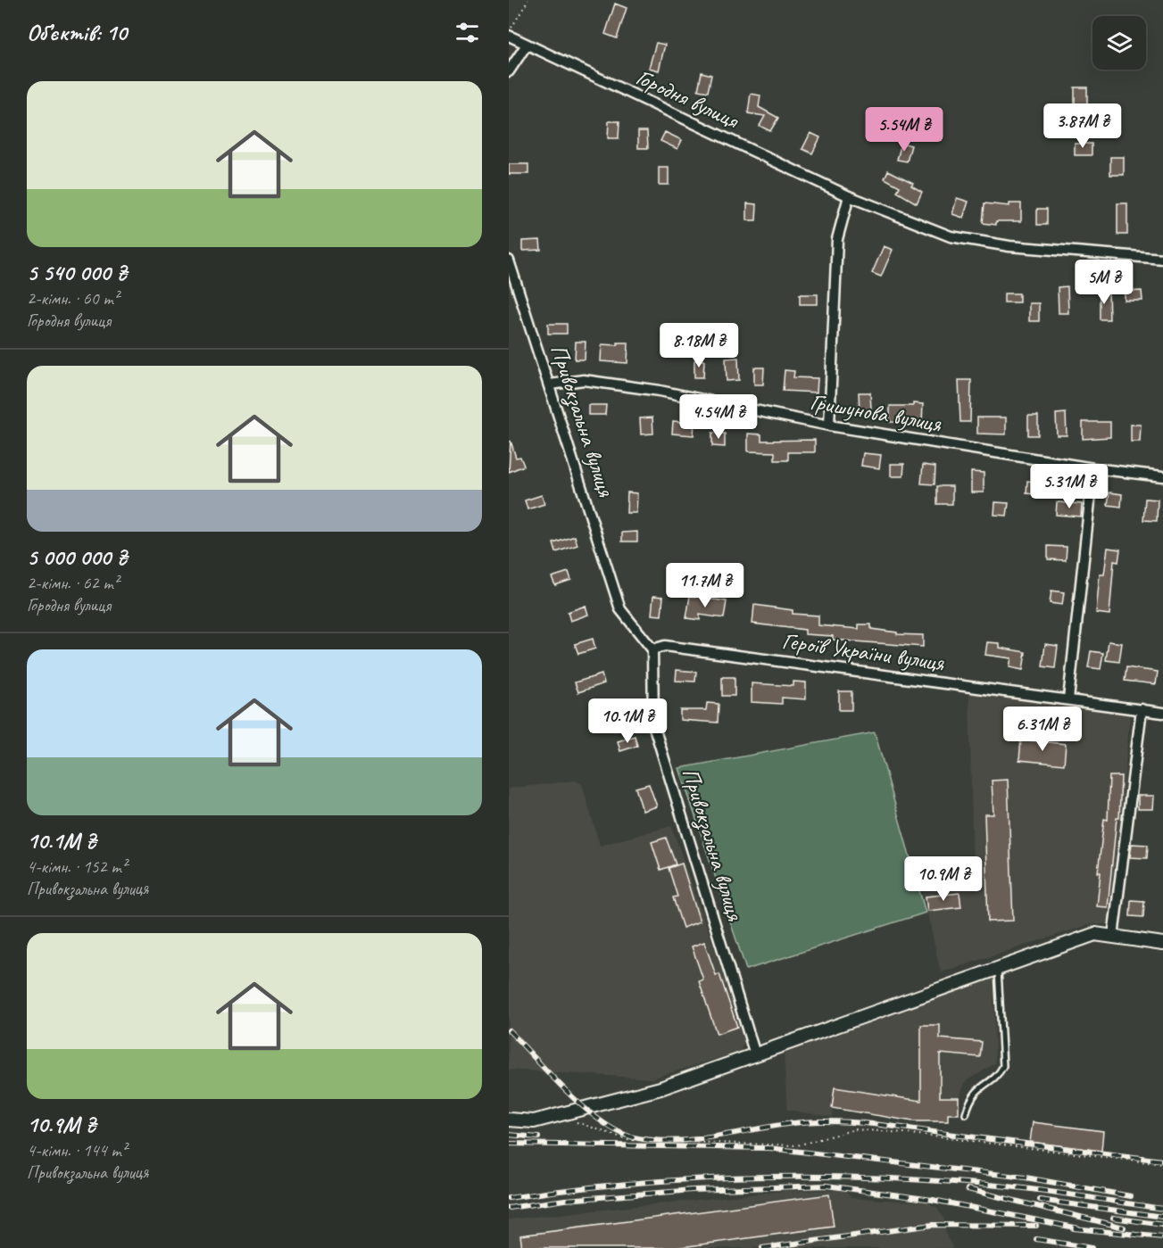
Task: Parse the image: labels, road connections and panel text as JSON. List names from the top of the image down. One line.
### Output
{"streets":{"street":["Городня вулиця","Гришунова вулиця","Привокзальна вулиця","Героїв України вулиця"]},"crossings":[["Гришунова вулиця","Привокзальна вулиця"],["Привокзальна вулиця","Героїв України вулиця"]],"page":{"heading":"Об’єктів: 10","list":[{"name":"5 540 000 ₴","note":"2-кімн. · 60 m² · Городня вулиця"},{"name":"5 000 000 ₴","note":"2-кімн. · 62 m² · Городня вулиця"},{"name":"10.1M ₴","note":"4-кімн. · 152 m² · Привокзальна вулиця"},{"name":"10.9M ₴","note":"4-кімн. · 144 m² · Привокзальна вулиця"}],"price":["3.87M ₴","5.54M ₴","5M ₴","8.18M ₴","4.54M ₴","5.31M ₴","11.7M ₴","10.1M ₴","6.31M ₴","10.9M ₴"]}}
